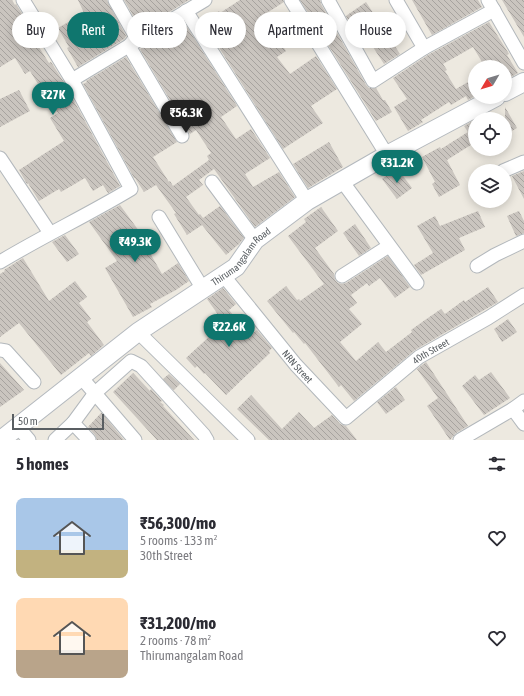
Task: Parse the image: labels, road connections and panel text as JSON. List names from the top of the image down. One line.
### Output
{"streets":{"street":["Thirumangalam Road","40th Street","NRN Street"]},"crossings":[["Thirumangalam Road","NRN Street"],["40th Street","NRN Street"]],"scale_bar":"50 m","north":"bottom left","page":{"chip":["Buy","Rent","Filters","New","Apartment","House"],"price":["₹27K","₹56.3K","₹31.2K","₹49.3K","₹22.6K"],"scale":"50 m","heading":"5 homes","list":[{"name":"₹56,300/mo","note":"5 rooms · 133 m² · 30th Street"},{"name":"₹31,200/mo","note":"2 rooms · 78 m² · Thirumangalam Road"}]}}
